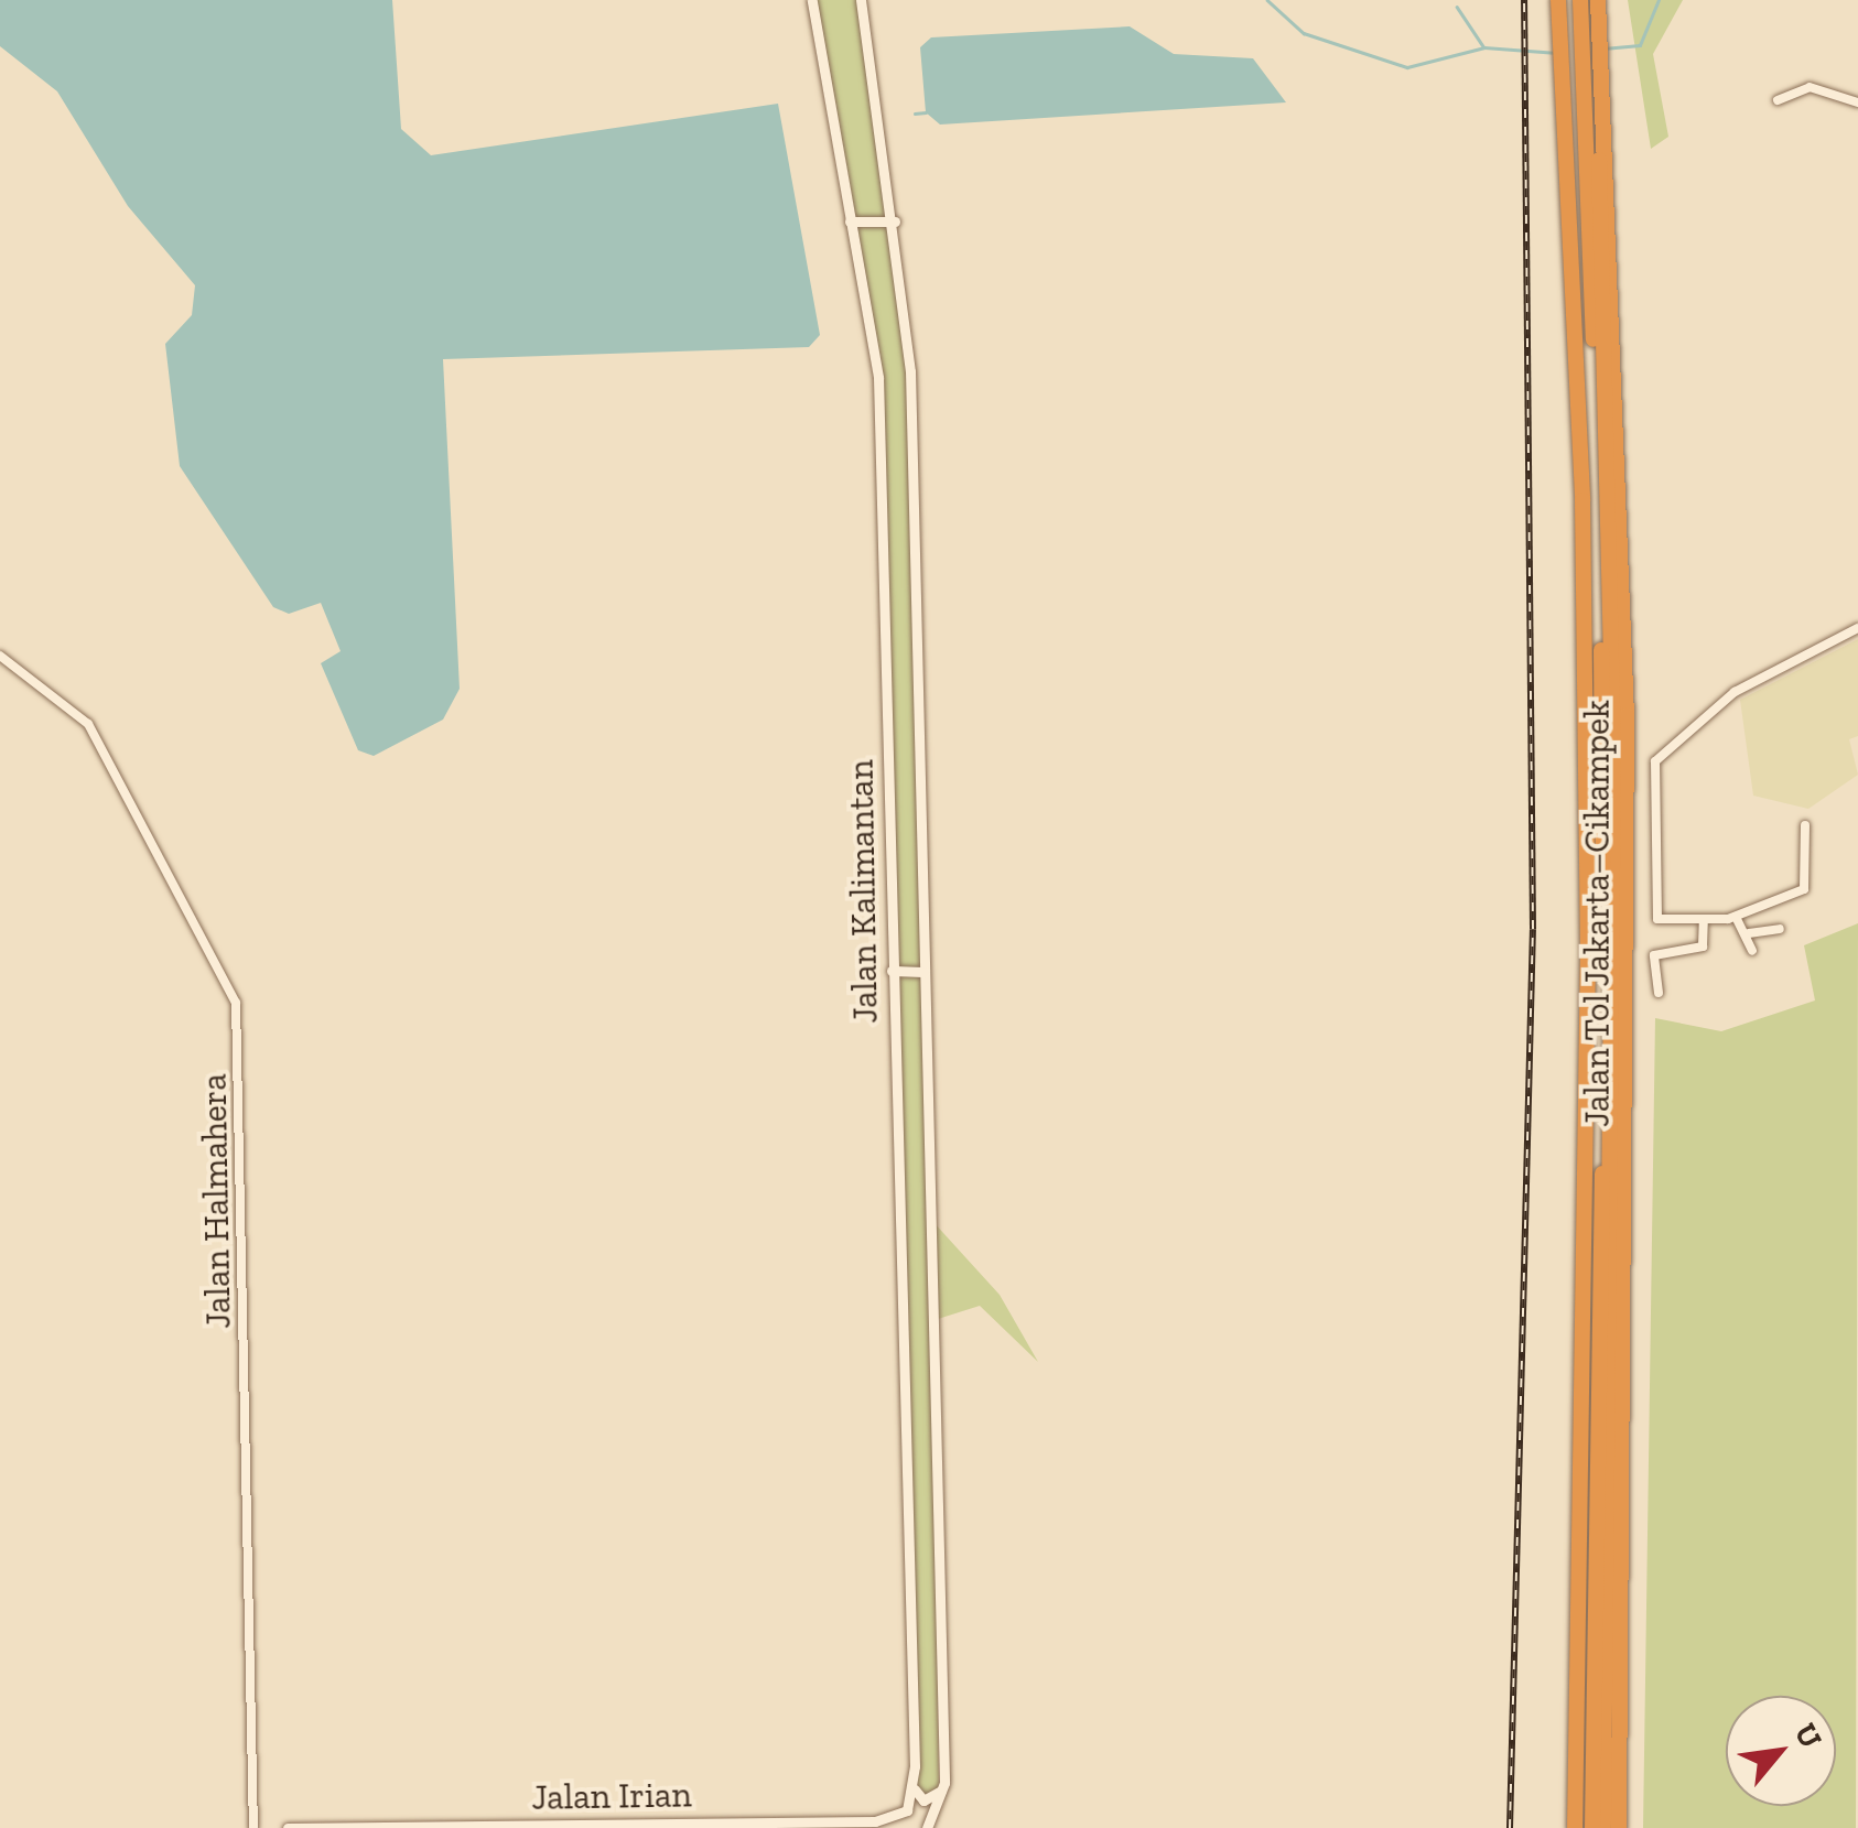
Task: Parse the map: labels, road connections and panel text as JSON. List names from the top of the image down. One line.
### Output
{"streets":{"highway":["Jalan Tol Jakarta–Cikampek"],"street":["Jalan Kalimantan","Jalan Halmahera","Jalan Irian"]},"north":"top right"}
